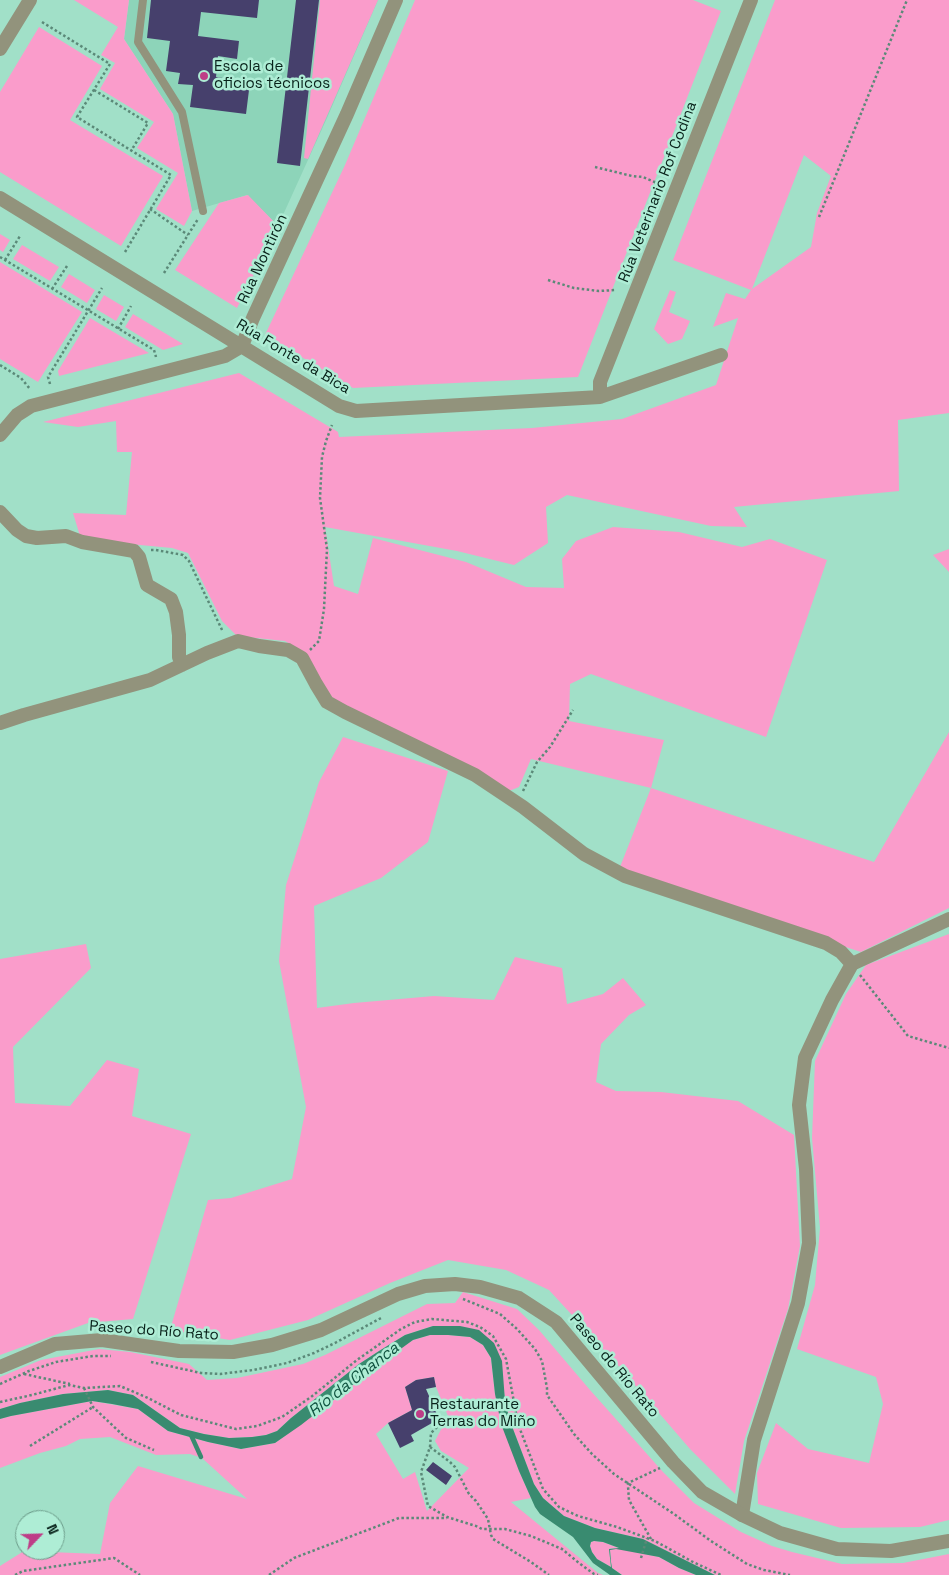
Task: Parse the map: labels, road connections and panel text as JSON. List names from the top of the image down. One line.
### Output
{"streets":{"street":["Rúa Veterinario Rof Codina","Rúa Montirón","Rúa Fonte da Bica","Paseo do Río Rato"]},"crossings":[["Rúa Veterinario Rof Codina","Rúa Fonte da Bica"],["Rúa Montirón","Rúa Fonte da Bica"]],"water":["Río da Chanca"],"places":["Escola de oficios técnicos","Restaurante Terras do Miño"],"north":"top right"}
